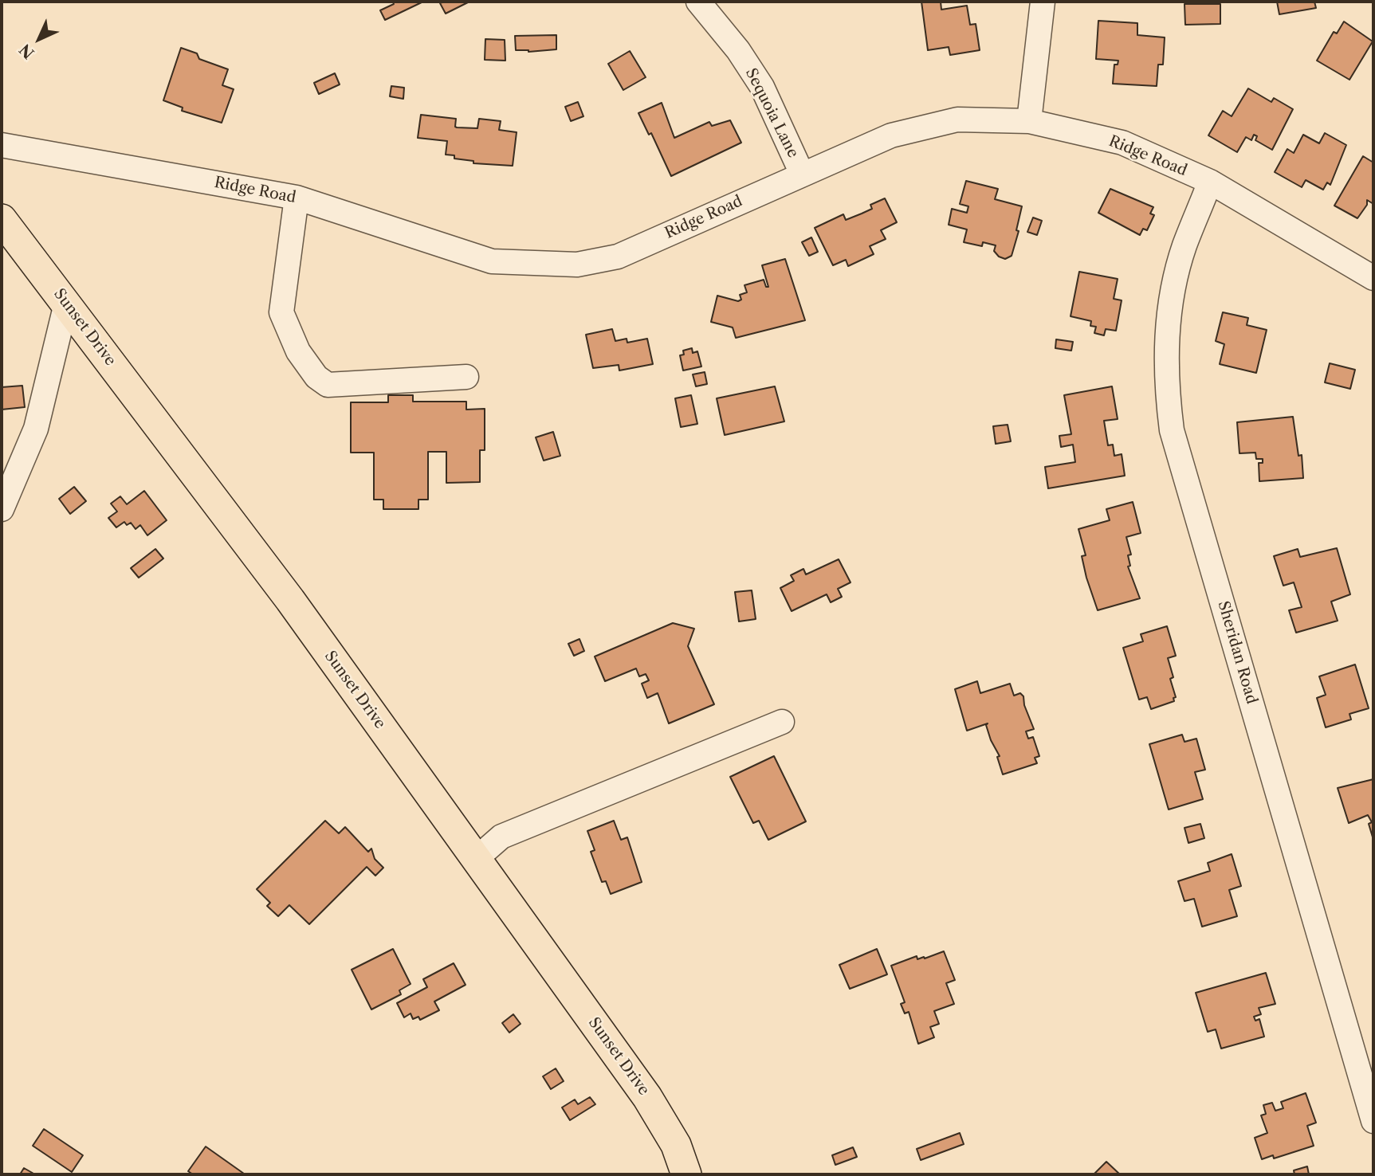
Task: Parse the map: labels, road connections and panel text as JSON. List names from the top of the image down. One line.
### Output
{"streets":{"main road":["Sunset Drive"],"street":["Sequoia Lane","Ridge Road","Sheridan Road"]},"crossings":[["Sequoia Lane","Ridge Road"],["Ridge Road","Sheridan Road"]],"north":"bottom left"}
